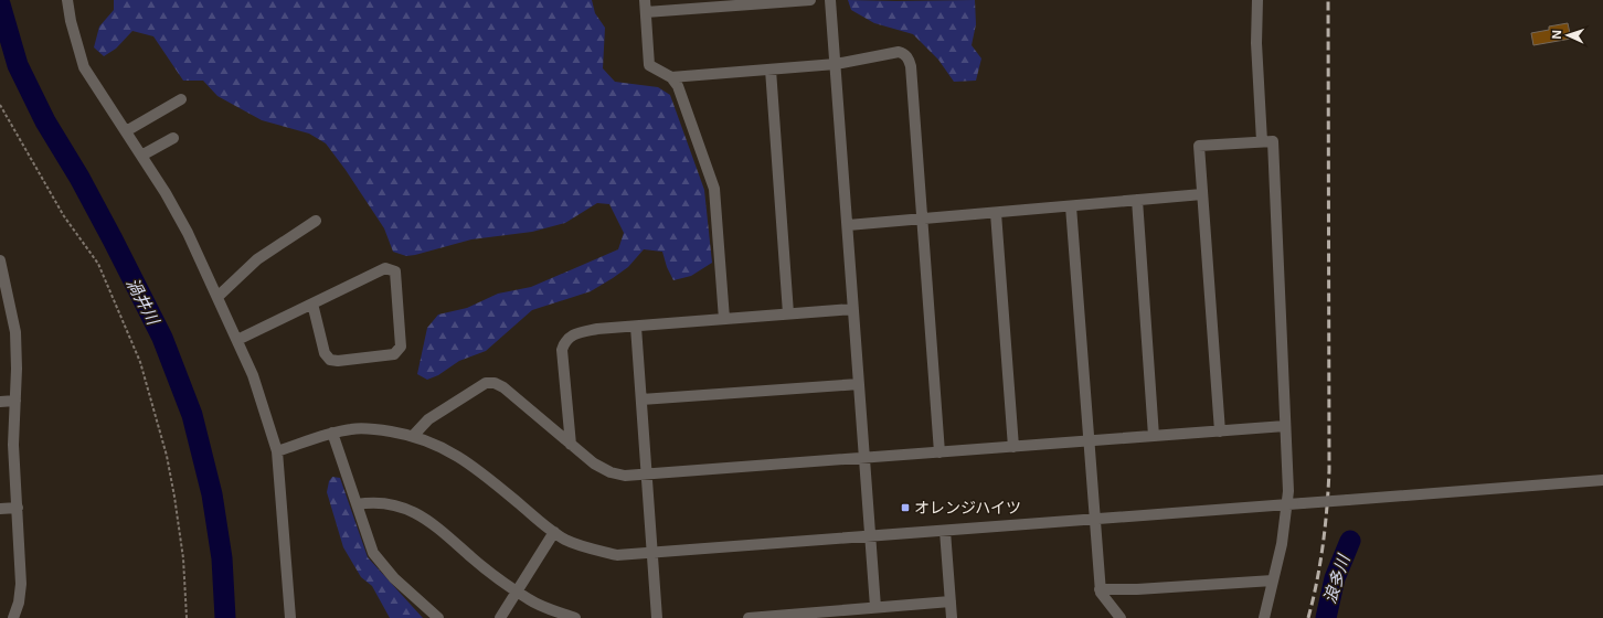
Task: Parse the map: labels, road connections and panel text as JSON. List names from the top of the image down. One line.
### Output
{"water":["渦井川","浪多川"],"places":{"transit":["オレンジハイツ"]},"north":"left"}
